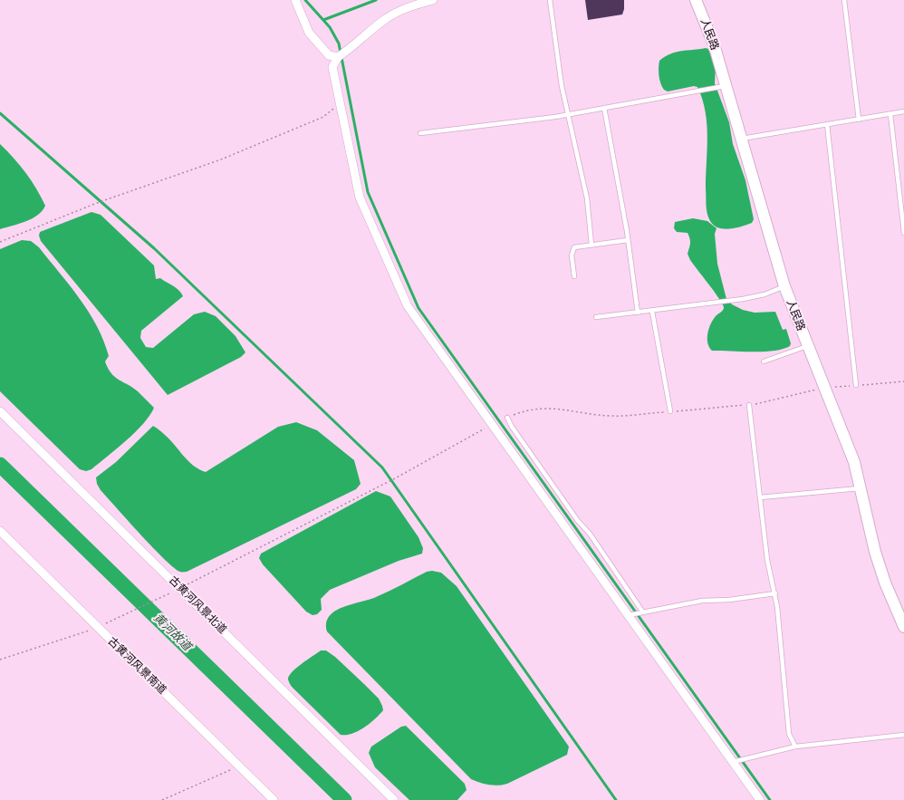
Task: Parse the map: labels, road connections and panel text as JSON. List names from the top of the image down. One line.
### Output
{"streets":{"street":["人民路","古黄河风景北道","古黄河风景南道"]},"water":["黄河故道"]}
